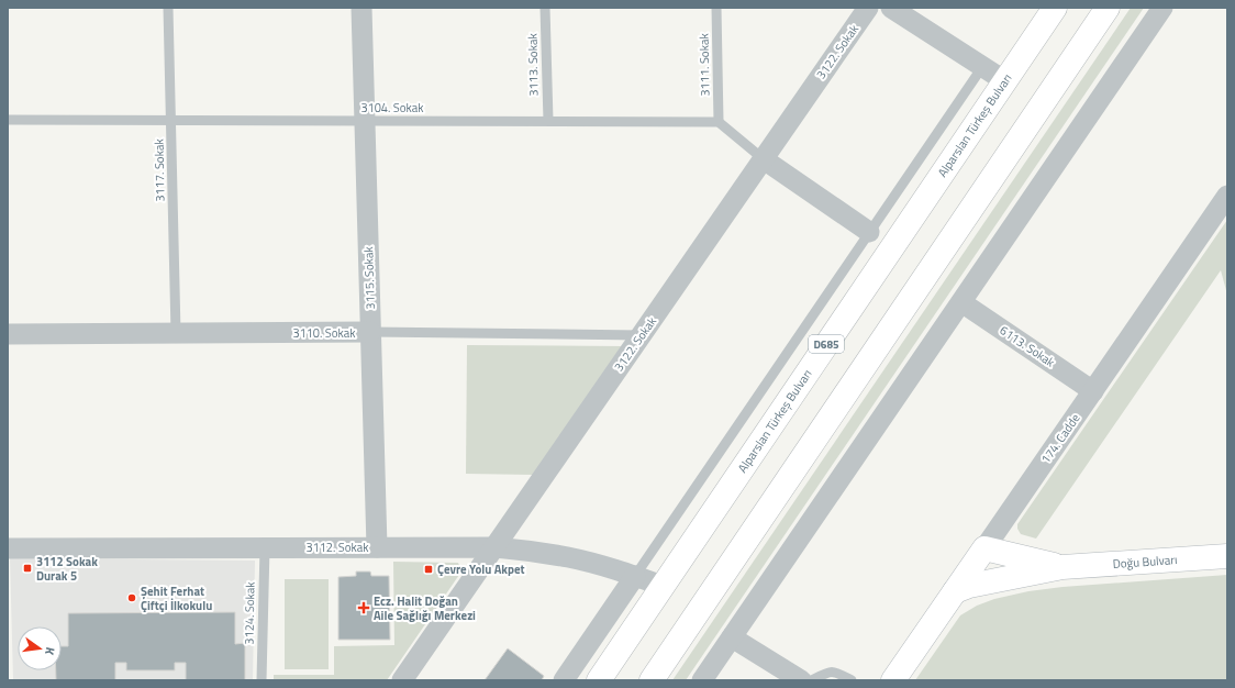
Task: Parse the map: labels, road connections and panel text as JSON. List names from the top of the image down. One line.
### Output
{"streets":{"main road":["Alparslan Türkeş Bulvarı","D685","174. Cadde","Doğu Bulvarı"],"street":["3122. Sokak","3115. Sokak","3110. Sokak","6113. Sokak","3112. Sokak"],"lane":["3113. Sokak","3111. Sokak","3104. Sokak","3117. Sokak","3124. Sokak"]},"crossings":[["3122. Sokak","3110. Sokak"],["3122. Sokak","3112. Sokak"],["3113. Sokak","3104. Sokak"],["3111. Sokak","3104. Sokak"],["3104. Sokak","3117. Sokak"],["3104. Sokak","3115. Sokak"],["Alparslan Türkeş Bulvarı","3112. Sokak"],["3117. Sokak","3110. Sokak"],["3115. Sokak","3110. Sokak"],["3115. Sokak","3112. Sokak"],["6113. Sokak","174. Cadde"],["174. Cadde","Doğu Bulvarı"],["3112. Sokak","3124. Sokak"]],"places":{"transit":["3112 Sokak Durak 5","Çevre Yolu Akpet"],"other":["Şehit Ferhat Çiftçi İlkokulu"],"health":["Ecz. Halit Doğan Aile Sağlığı Merkezi"]},"north":"right"}
